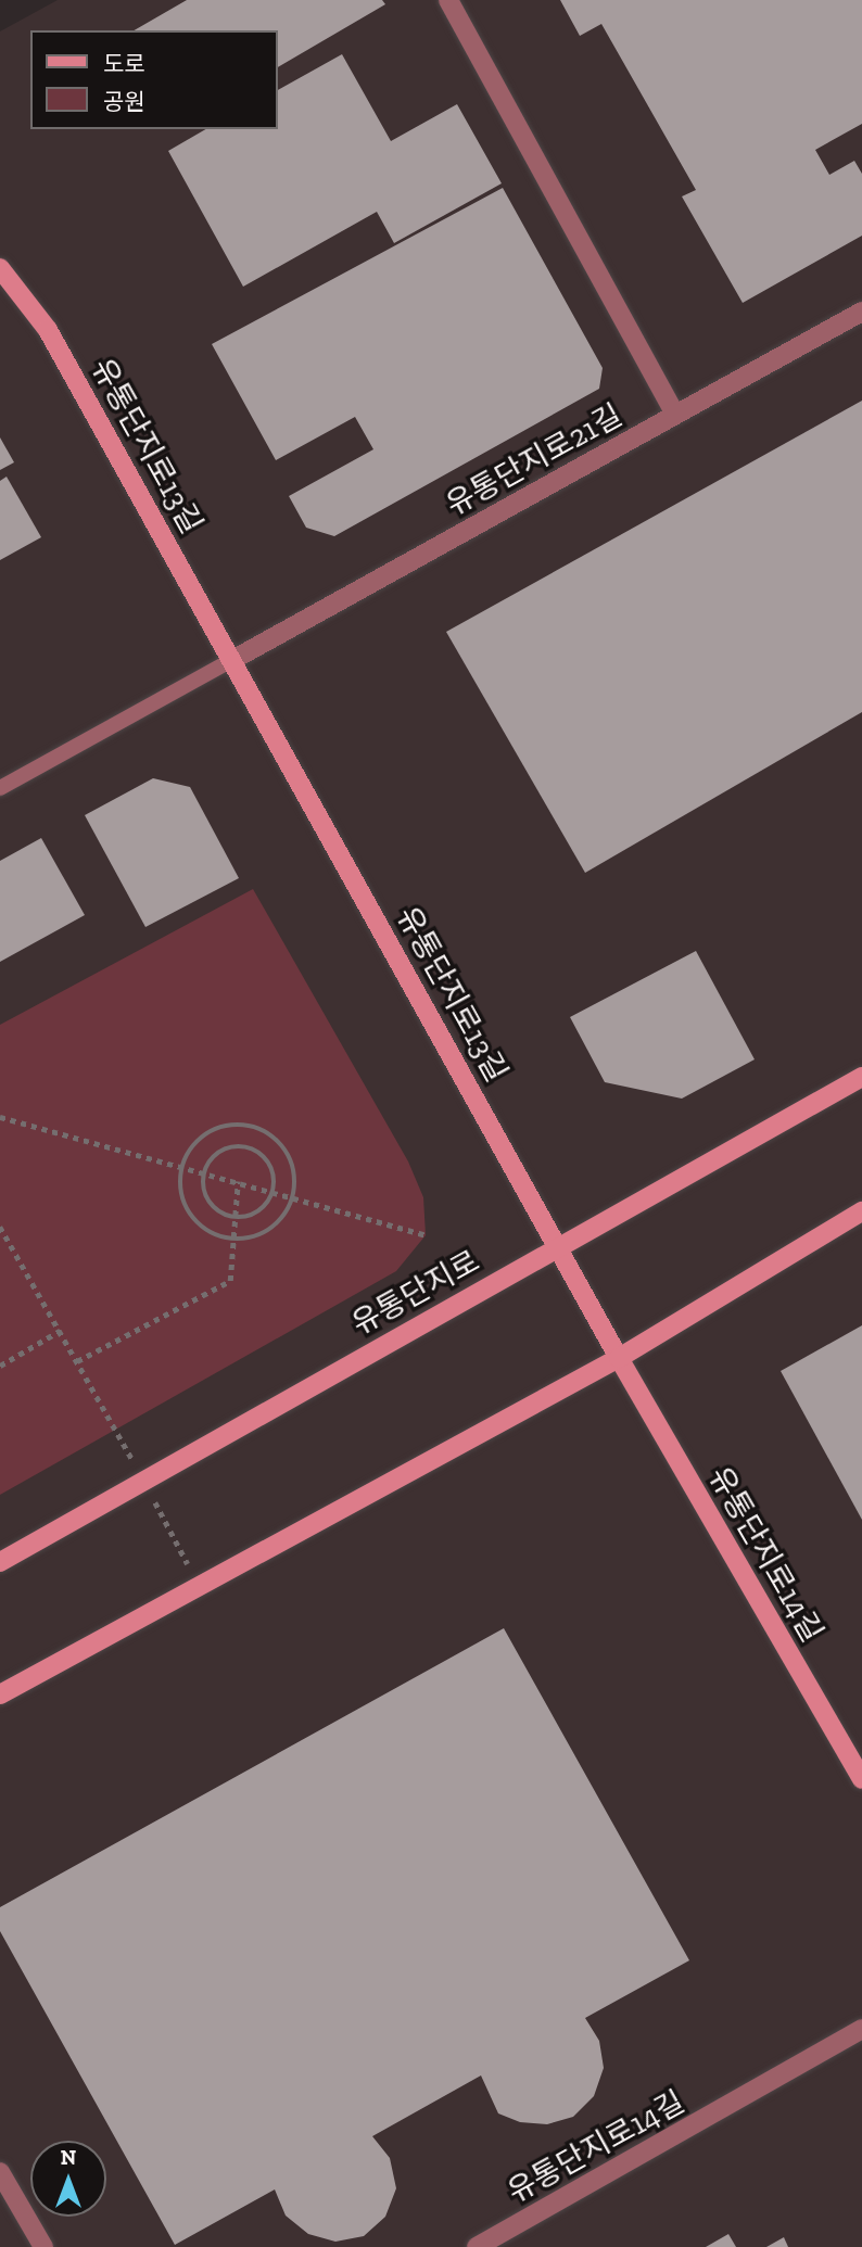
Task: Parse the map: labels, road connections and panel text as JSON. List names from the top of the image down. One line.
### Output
{"streets":{"main road":["유통단지로13길","유통단지로","유통단지로14길"],"street":["유통단지로21길"]},"crossings":[["유통단지로13길","유통단지로21길"],["유통단지로13길","유통단지로"],["유통단지로13길","유통단지로14길"]],"legend":["도로","공원"],"north":"top"}
